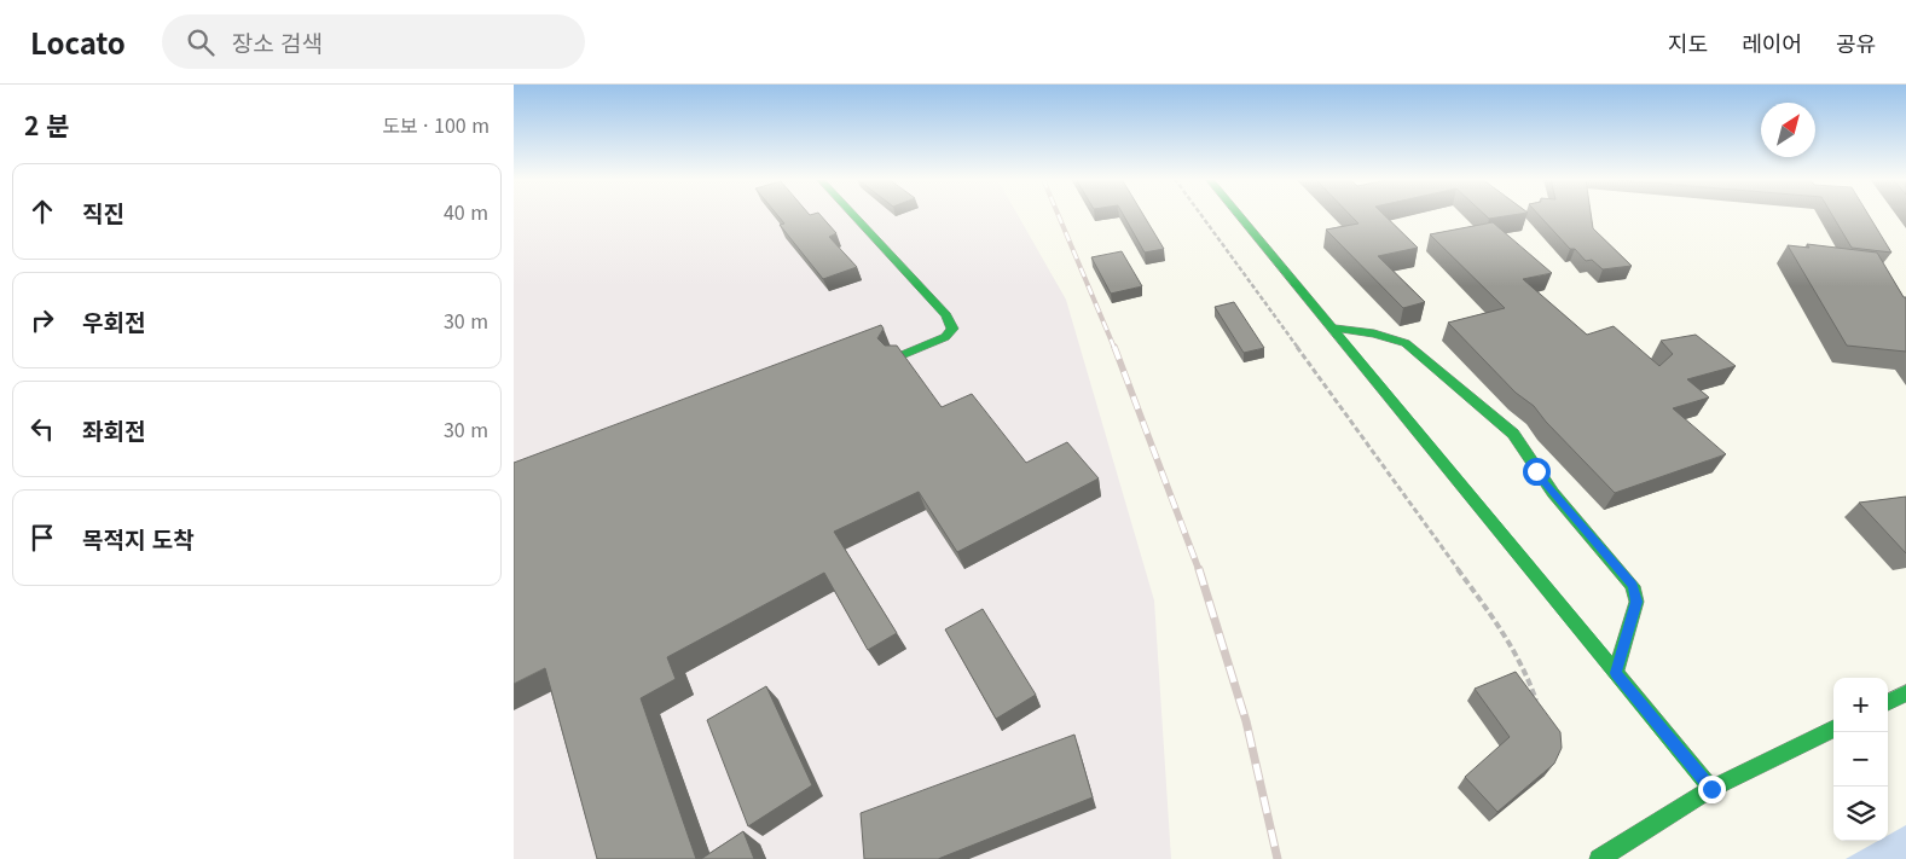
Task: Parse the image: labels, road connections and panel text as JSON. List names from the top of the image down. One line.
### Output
{"north":"top right","page":{"header":"Locato","search":"장소 검색","nav":["지도","레이어","공유"],"heading":["2 분","도보 · 100 m"],"list":[["직진","40 m"],["우회전","30 m"],["좌회전","30 m"],"목적지 도착"],"map_buttons":["+","−"]}}
